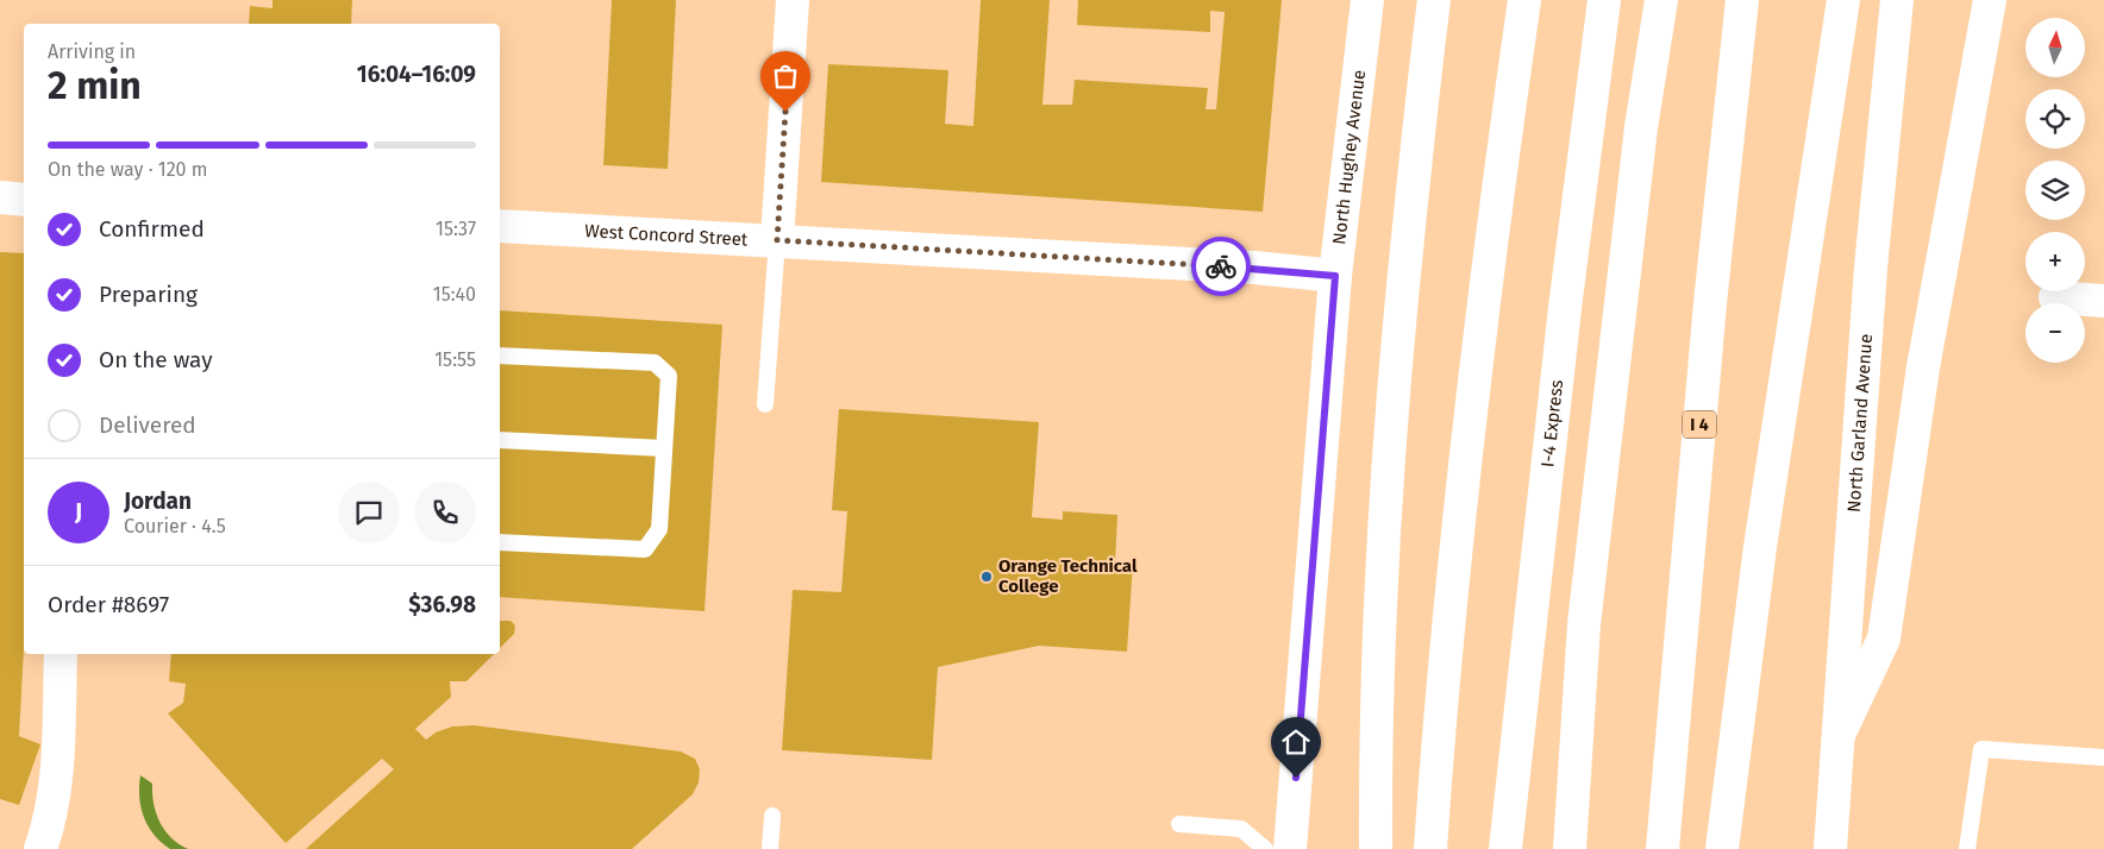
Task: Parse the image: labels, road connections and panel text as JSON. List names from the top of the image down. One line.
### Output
{"streets":{"main road":["North Hughey Avenue","West Concord Street","I-4 Express","I 4","North Garland Avenue"]},"crossings":[["North Hughey Avenue","West Concord Street"]],"places":["Orange Technical College"],"north":"top","page":{"map_buttons":["+","−"],"heading":["2 min","Arriving in","16:04–16:09"],"panel":["Jordan","Courier · 4.5","Order #8697","$36.98"],"bar":"On the way · 120 m","list":[["Confirmed","15:37"],["Preparing","15:40"],["On the way","15:55"],"Delivered"],"round":"J"}}
